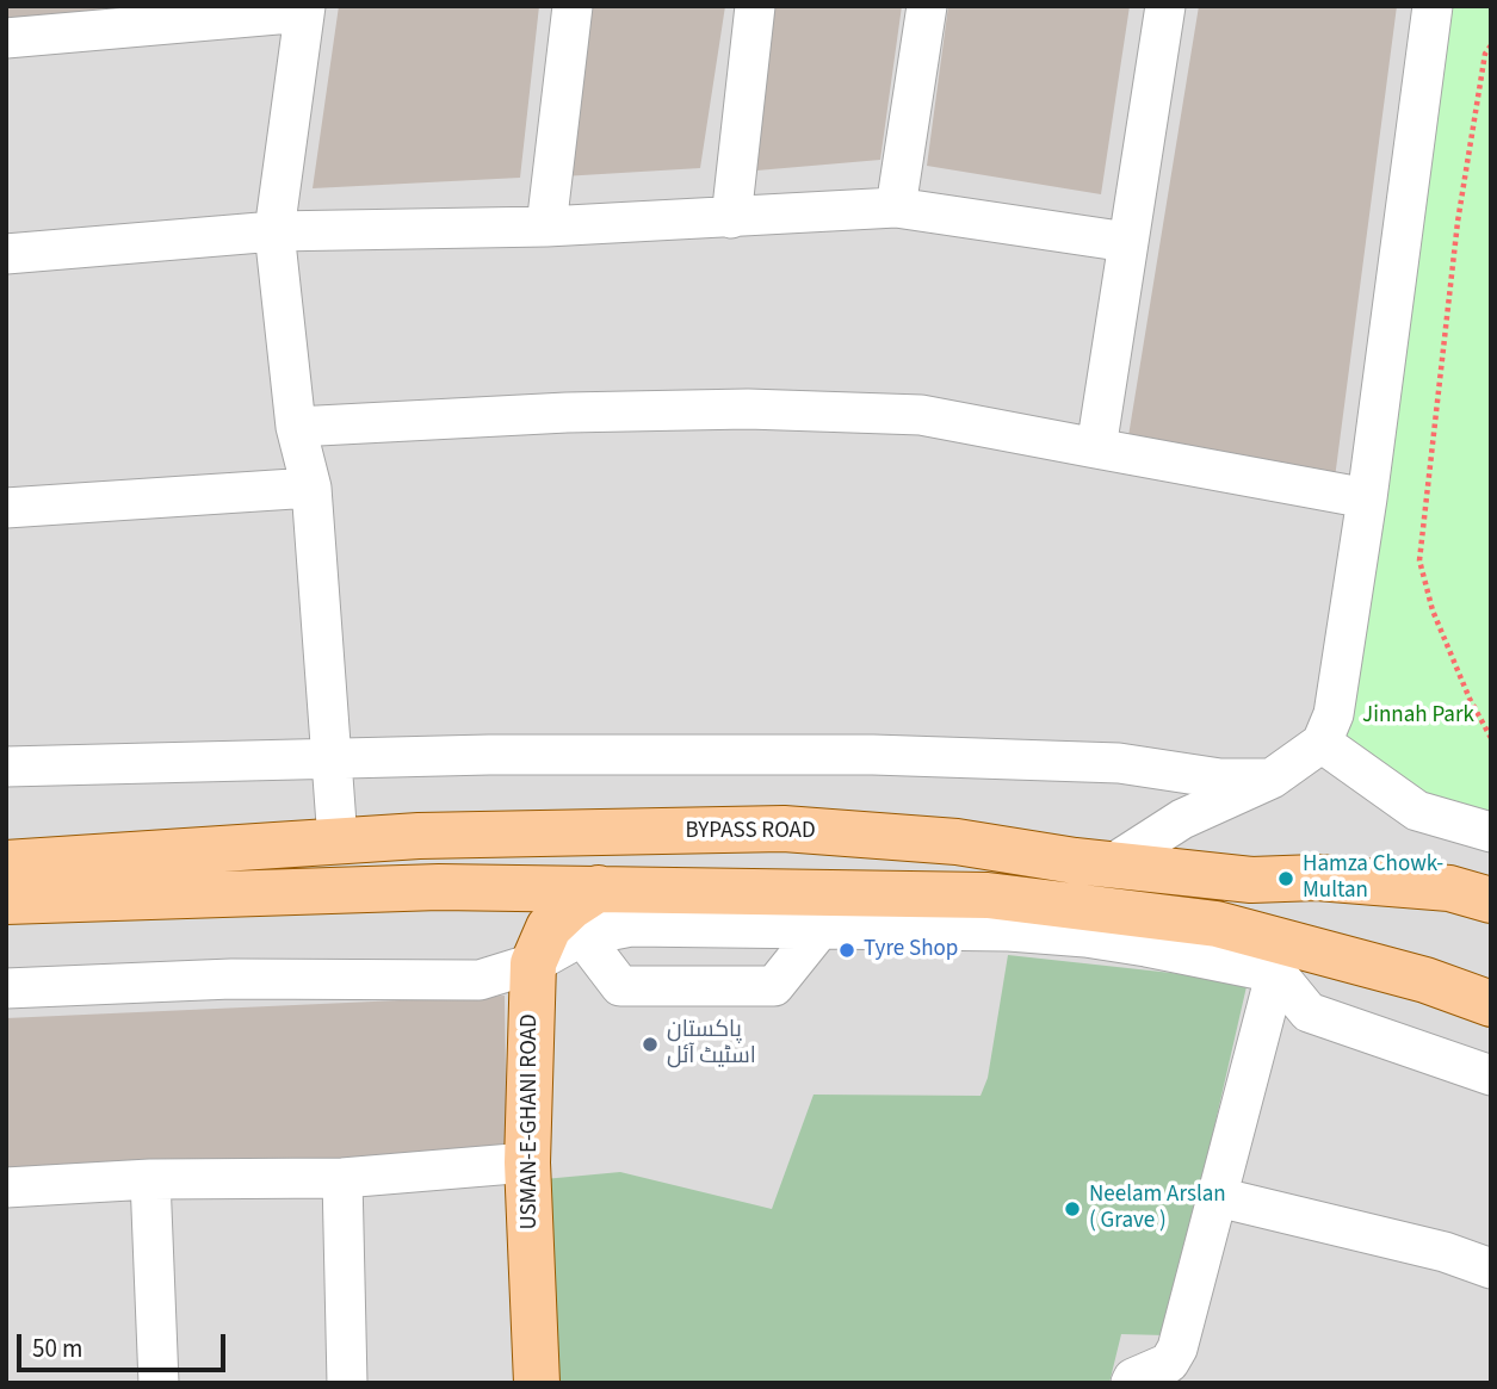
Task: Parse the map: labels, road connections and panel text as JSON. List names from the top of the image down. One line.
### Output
{"streets":{"main road":["BYPASS ROAD","USMAN-E-GHANI ROAD"]},"parks":["Jinnah Park"],"places":["Hamza Chowk- Multan","Tyre Shop","پاکستان اسٹیٹ آئل","Neelam Arslan ( Grave )"],"scale_bar":"50 m"}
